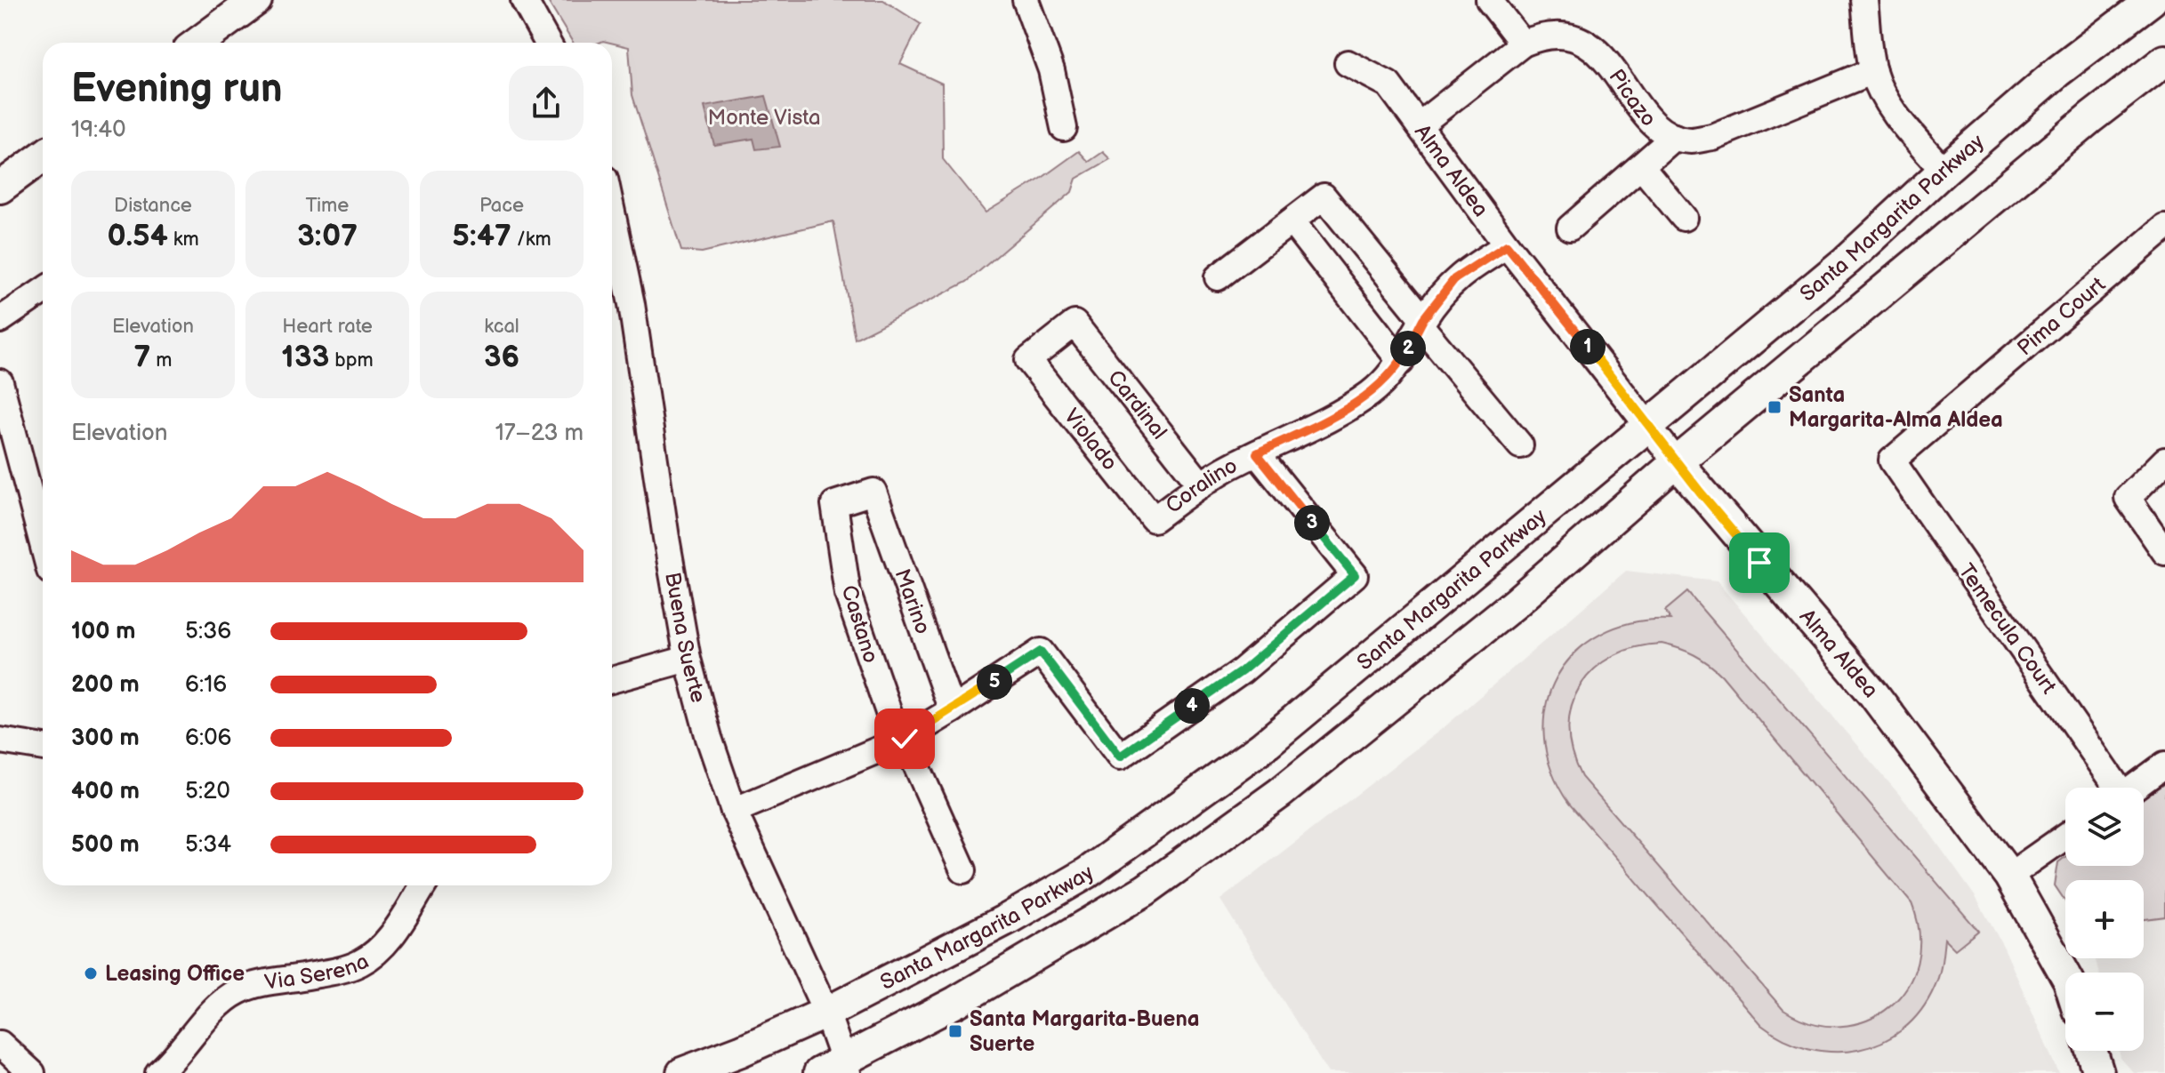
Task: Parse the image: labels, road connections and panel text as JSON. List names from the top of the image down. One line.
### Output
{"streets":{"main road":["Alma Aldea","Santa Margarita Parkway"],"street":["Picazo","Pima Court","Cardinal","Violado","Coralino","Marino","Castano","Temecula Court","Buena Suerte","Via Serena"]},"crossings":[["Picazo","Alma Aldea"],["Alma Aldea","Santa Margarita Parkway"],["Alma Aldea","Coralino"],["Santa Margarita Parkway","Buena Suerte"],["Pima Court","Temecula Court"],["Cardinal","Violado"],["Cardinal","Coralino"],["Violado","Coralino"],["Marino","Castano"]],"parks":["Monte Vista"],"places":{"transit":["Santa Margarita-Alma Aldea","Santa Margarita-Buena Suerte"],"other":["Leasing Office"]},"page":{"heading":["Evening run","19:40"],"stats":[["Distance","0.54 km"],["Time","3:07"],["Pace","5:47 /km"],["Elevation","7 m"],["Heart rate","133 bpm"],["kcal","36"]],"pins":["1","2","3","5","4"],"chart":["Elevation","17–23 m"],"list":[{"name":"100 m","note":"5:36"},{"name":"200 m","note":"6:16"},{"name":"300 m","note":"6:06"},{"name":"400 m","note":"5:20"},{"name":"500 m","note":"5:34"}],"map_buttons":["+","−"]}}
